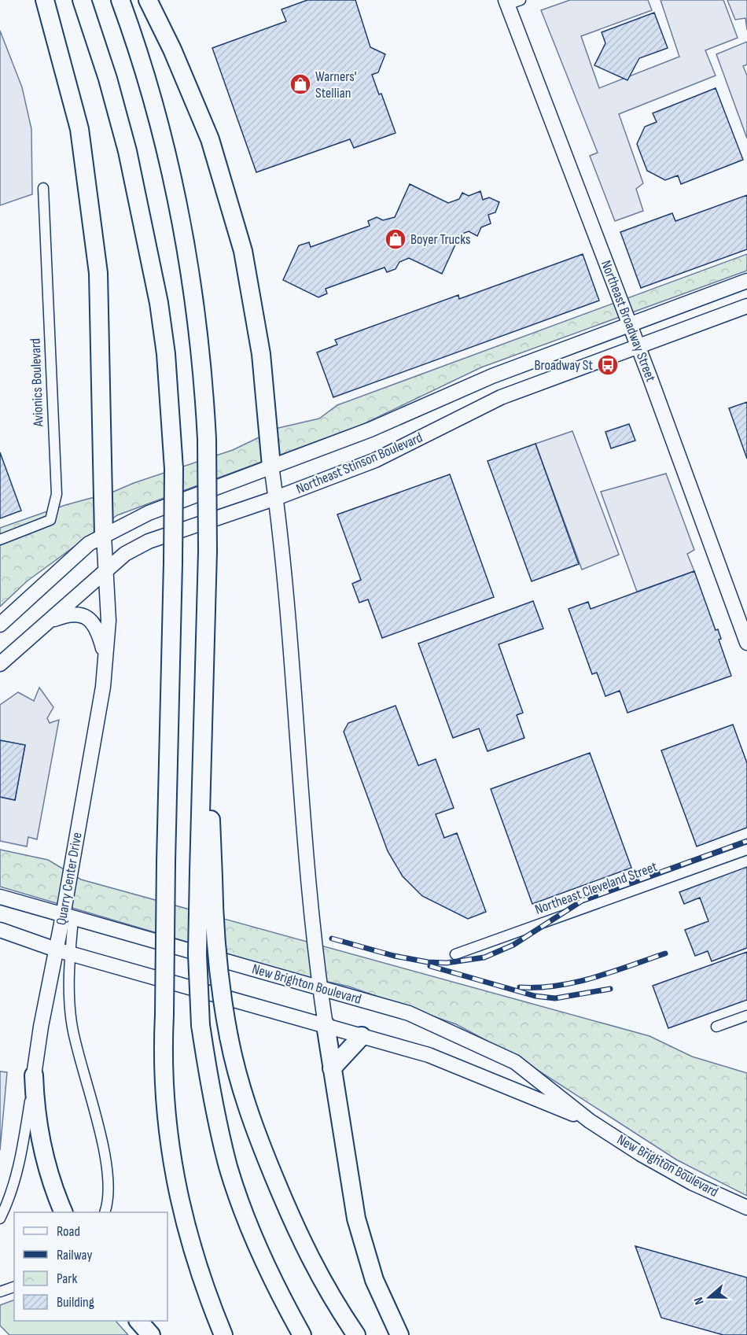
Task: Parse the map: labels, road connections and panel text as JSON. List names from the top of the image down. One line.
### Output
{"streets":{"main road":["Northeast Broadway Street","Northeast Stinson Boulevard","Quarry Center Drive","New Brighton Boulevard"],"street":["Avionics Boulevard","Northeast Cleveland Street"]},"crossings":[["Northeast Broadway Street","Northeast Stinson Boulevard"],["Northeast Stinson Boulevard","Quarry Center Drive"],["Quarry Center Drive","New Brighton Boulevard"]],"places":{"shop":["Warners' Stellian","Boyer Trucks"],"bus stop":["Broadway St"]},"legend":["Road","Railway","Park","Building"],"north":"left"}
